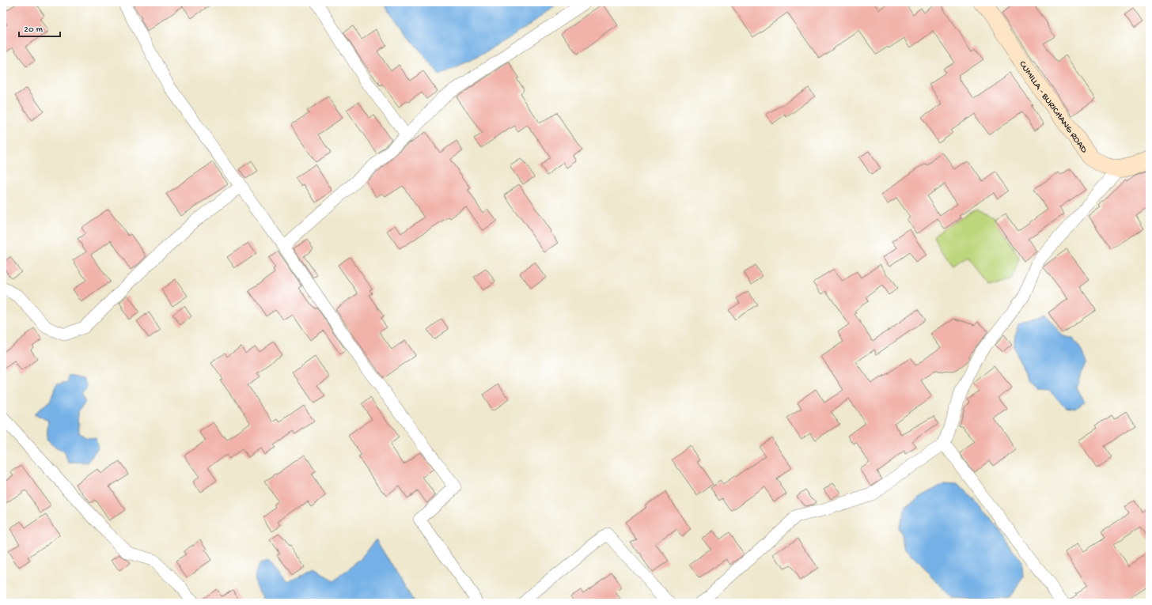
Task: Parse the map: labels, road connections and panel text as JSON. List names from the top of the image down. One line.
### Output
{"streets":{"main road":["CUMILLA - BURICHANG ROAD"]},"scale_bar":"20 m"}
